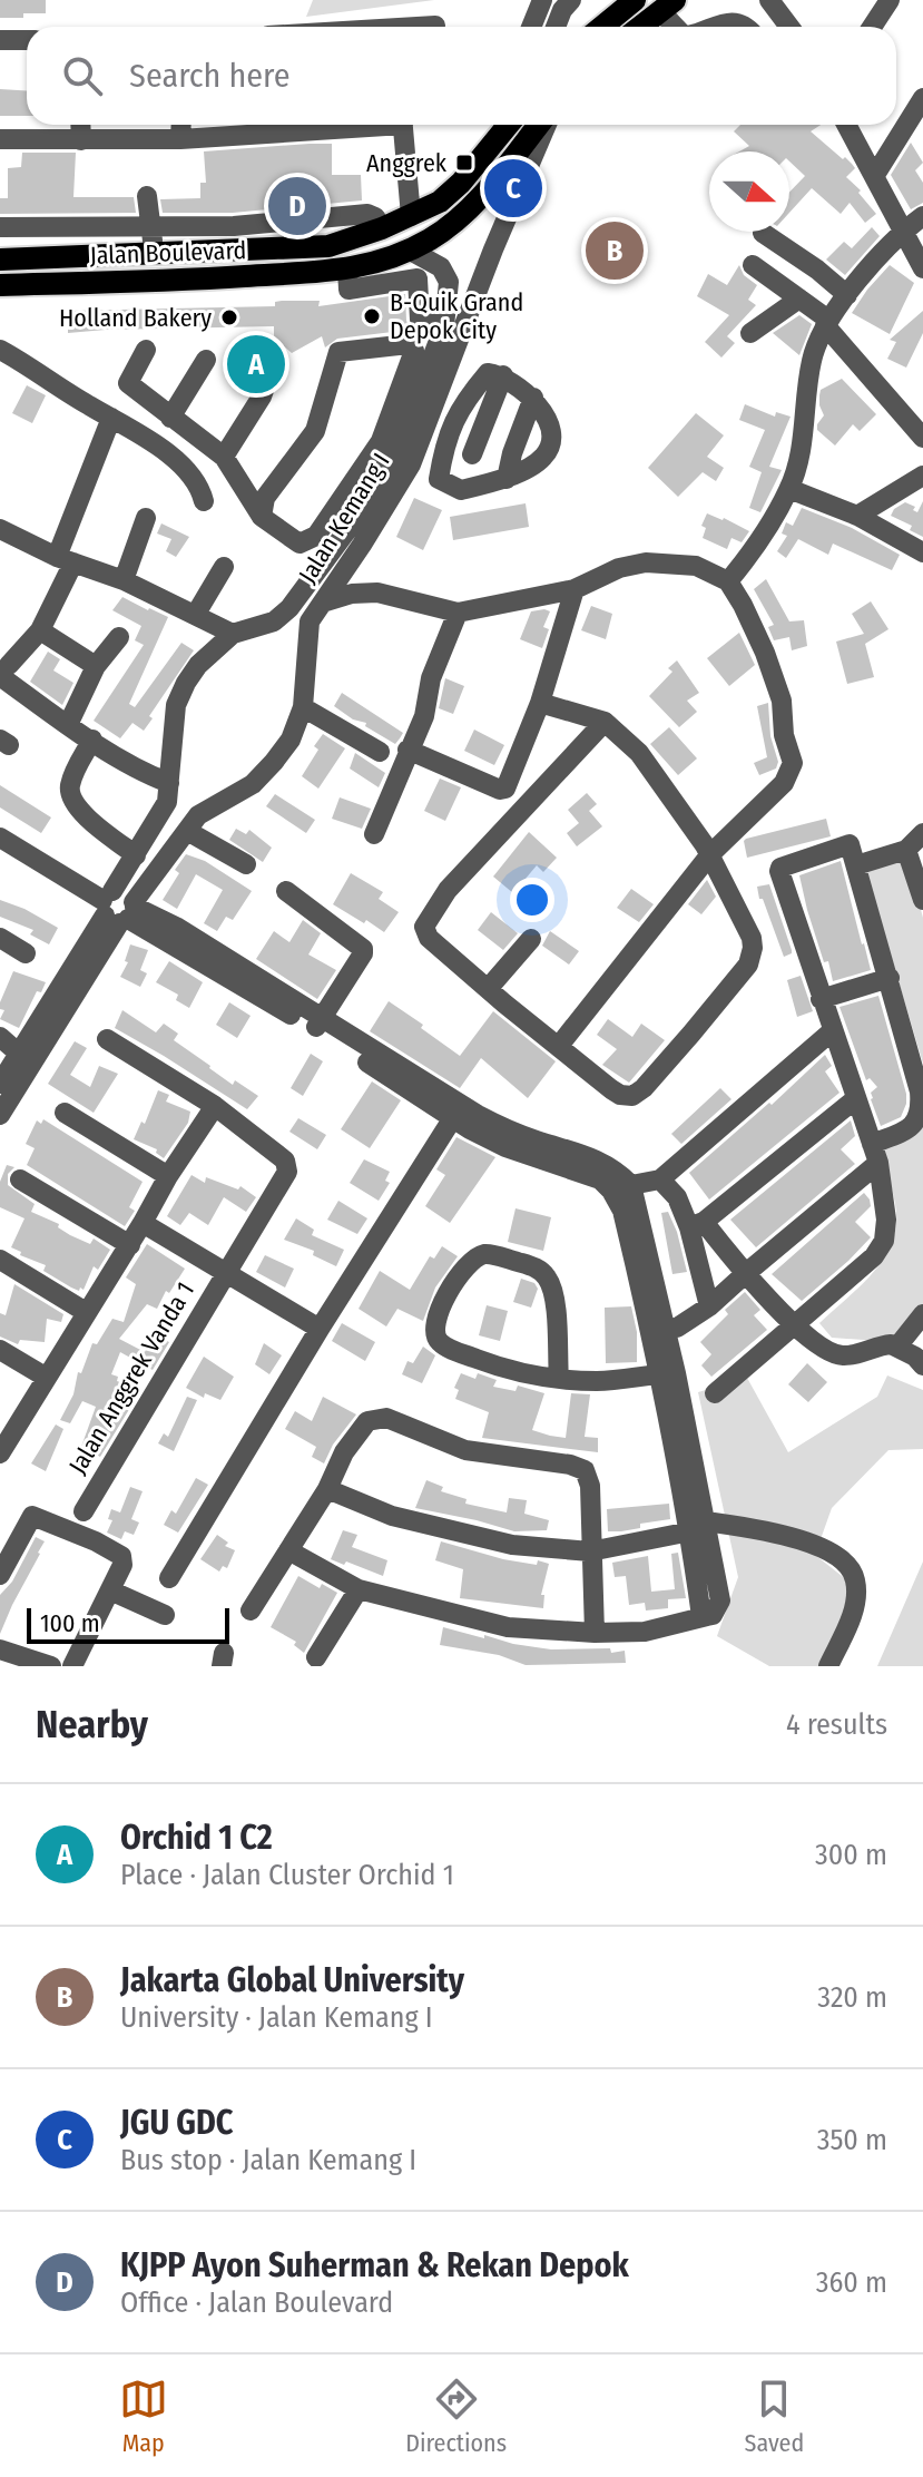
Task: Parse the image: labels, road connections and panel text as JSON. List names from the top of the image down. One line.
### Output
{"streets":{"main road":["Jalan Boulevard"],"street":["Jalan Kemang I","Jalan Anggrek Vanda 1"]},"crossings":[["Jalan Boulevard","Jalan Kemang I"]],"places":{"transit":["Anggrek"],"other":["B-Quik Grand Depok City","Holland Bakery"]},"scale_bar":"100 m","north":"right","page":{"search":"Search here","pins":["C","D","B","A"],"scale":"100 m","heading":["Nearby","4 results"],"list":[{"mark":"A","name":"Orchid 1 C2","note":"Place · Jalan Cluster Orchid 1","value":"300 m"},{"mark":"B","name":"Jakarta Global University","note":"University · Jalan Kemang I","value":"320 m"},{"mark":"C","name":"JGU GDC","note":"Bus stop · Jalan Kemang I","value":"350 m"},{"mark":"D","name":"KJPP Ayon Suherman & Rekan Depok","note":"Office · Jalan Boulevard","value":"360 m"}],"nav":["Map","Directions","Saved"]}}
